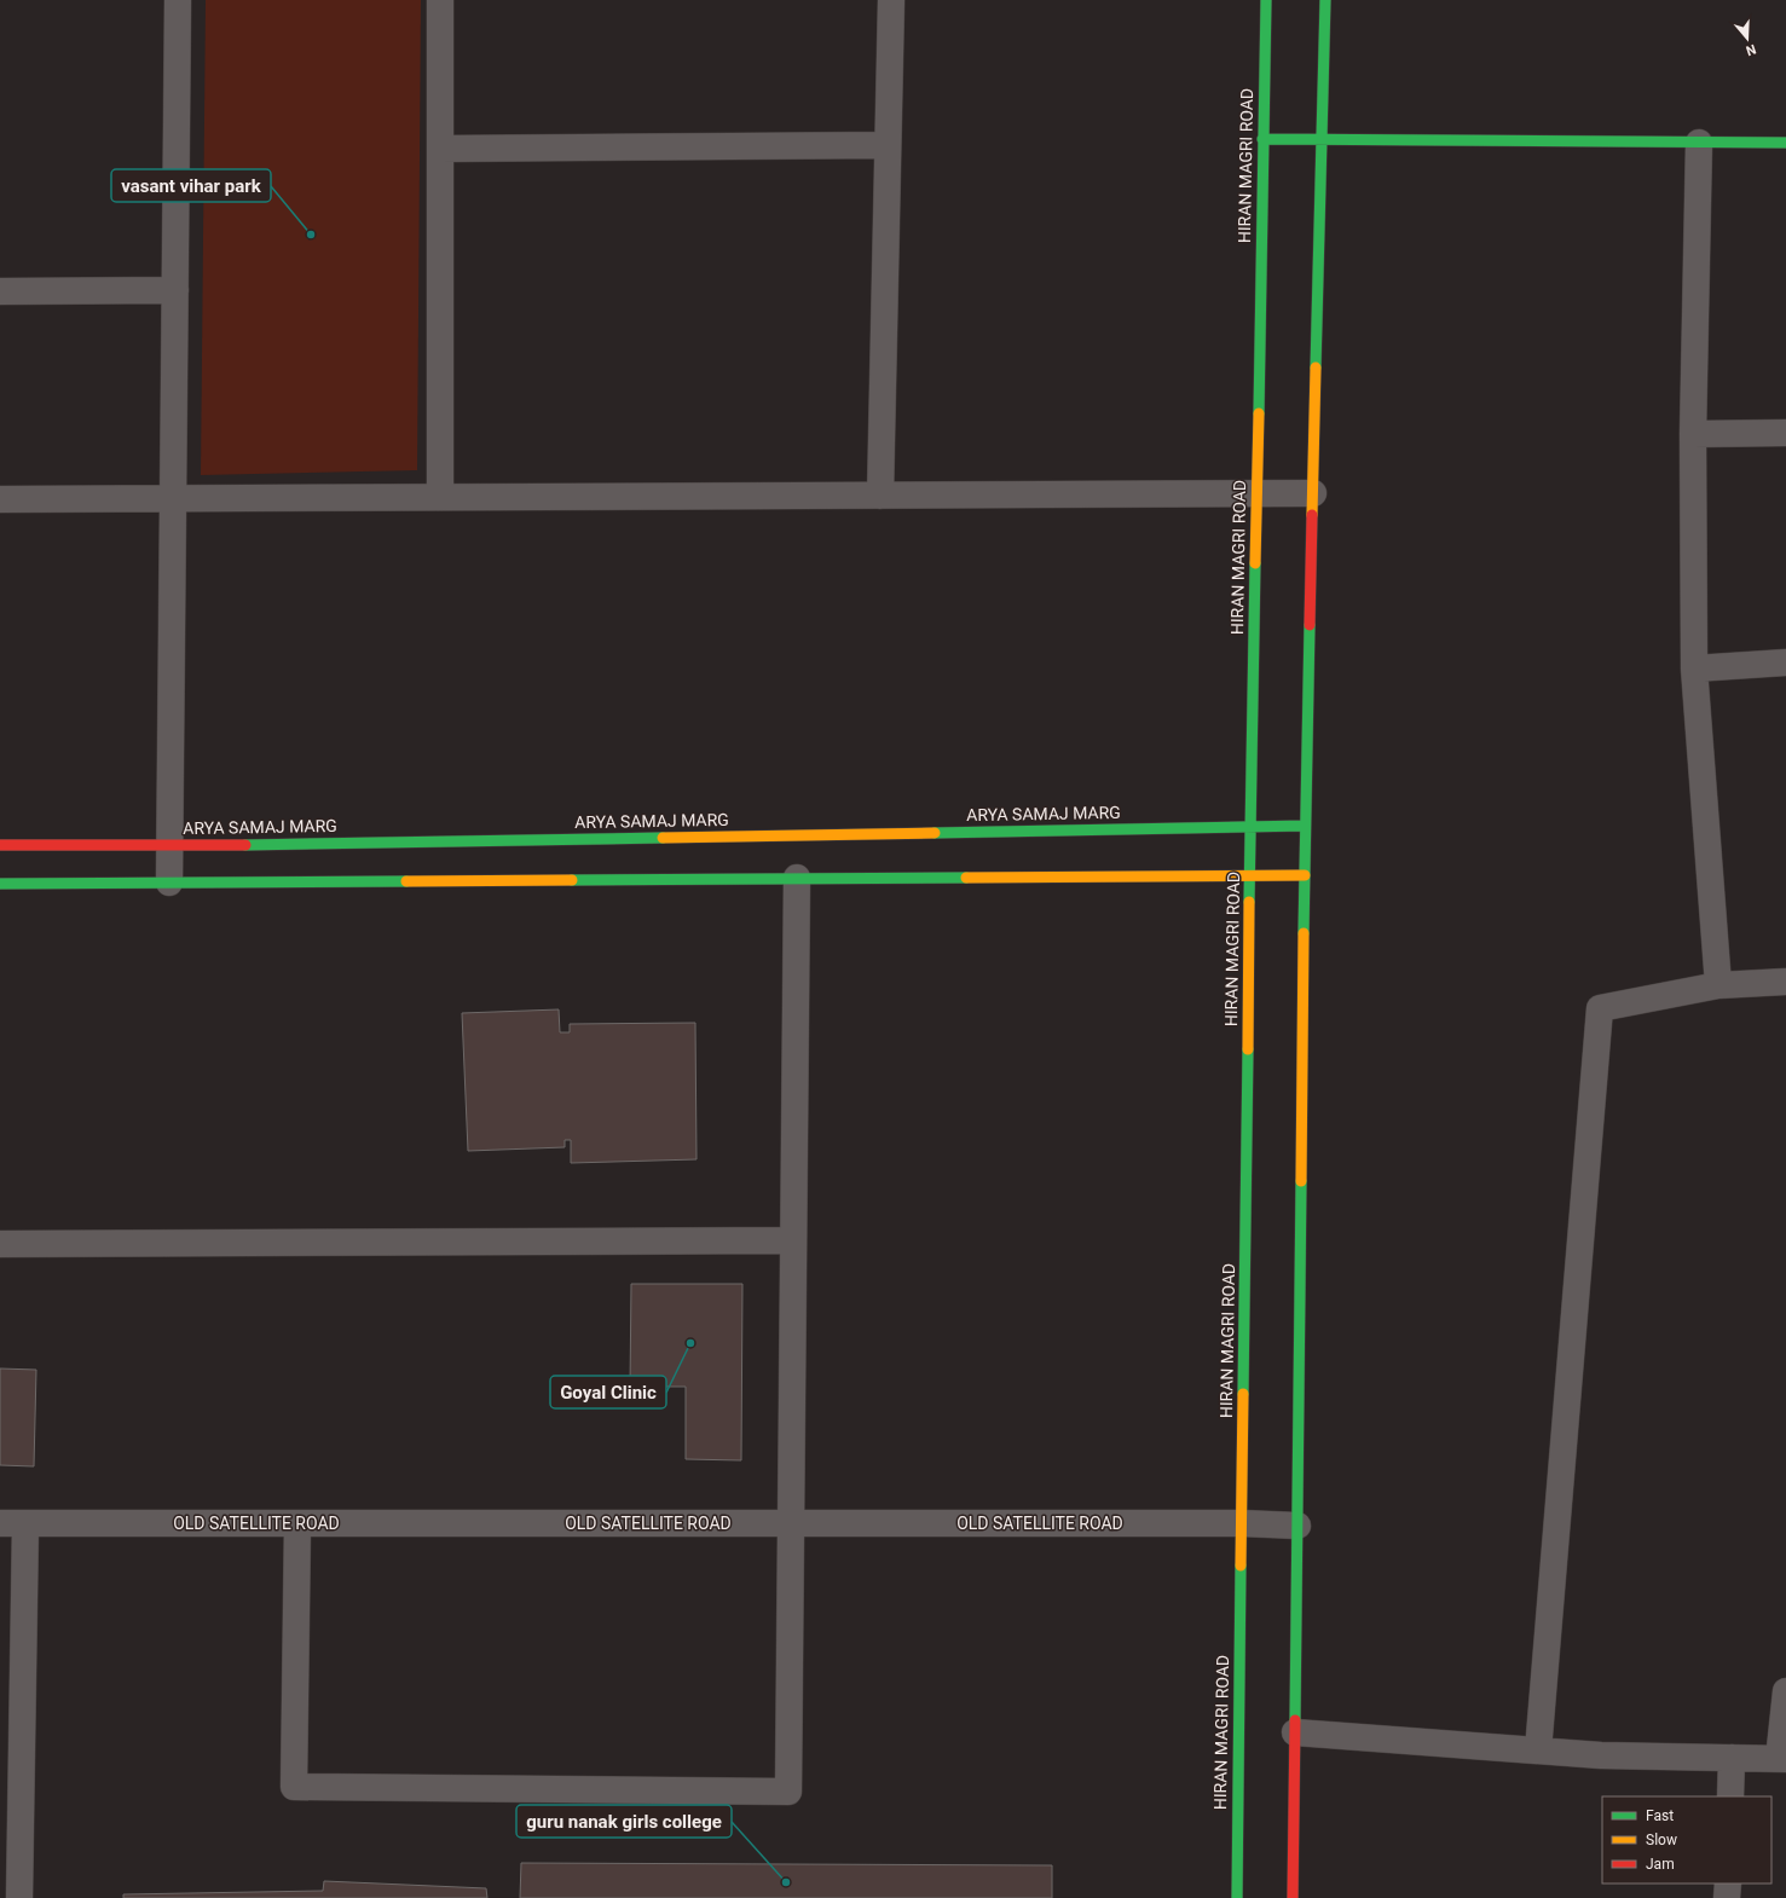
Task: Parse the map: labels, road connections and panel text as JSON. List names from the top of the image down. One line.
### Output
{"streets":{"street":["HIRAN MAGRI ROAD","ARYA SAMAJ MARG","OLD SATELLITE ROAD"]},"crossings":[["HIRAN MAGRI ROAD","ARYA SAMAJ MARG"],["HIRAN MAGRI ROAD","OLD SATELLITE ROAD"]],"places":["vasant vihar park","Goyal Clinic","guru nanak girls college"],"legend":["Fast","Slow","Jam"],"north":"bottom"}
